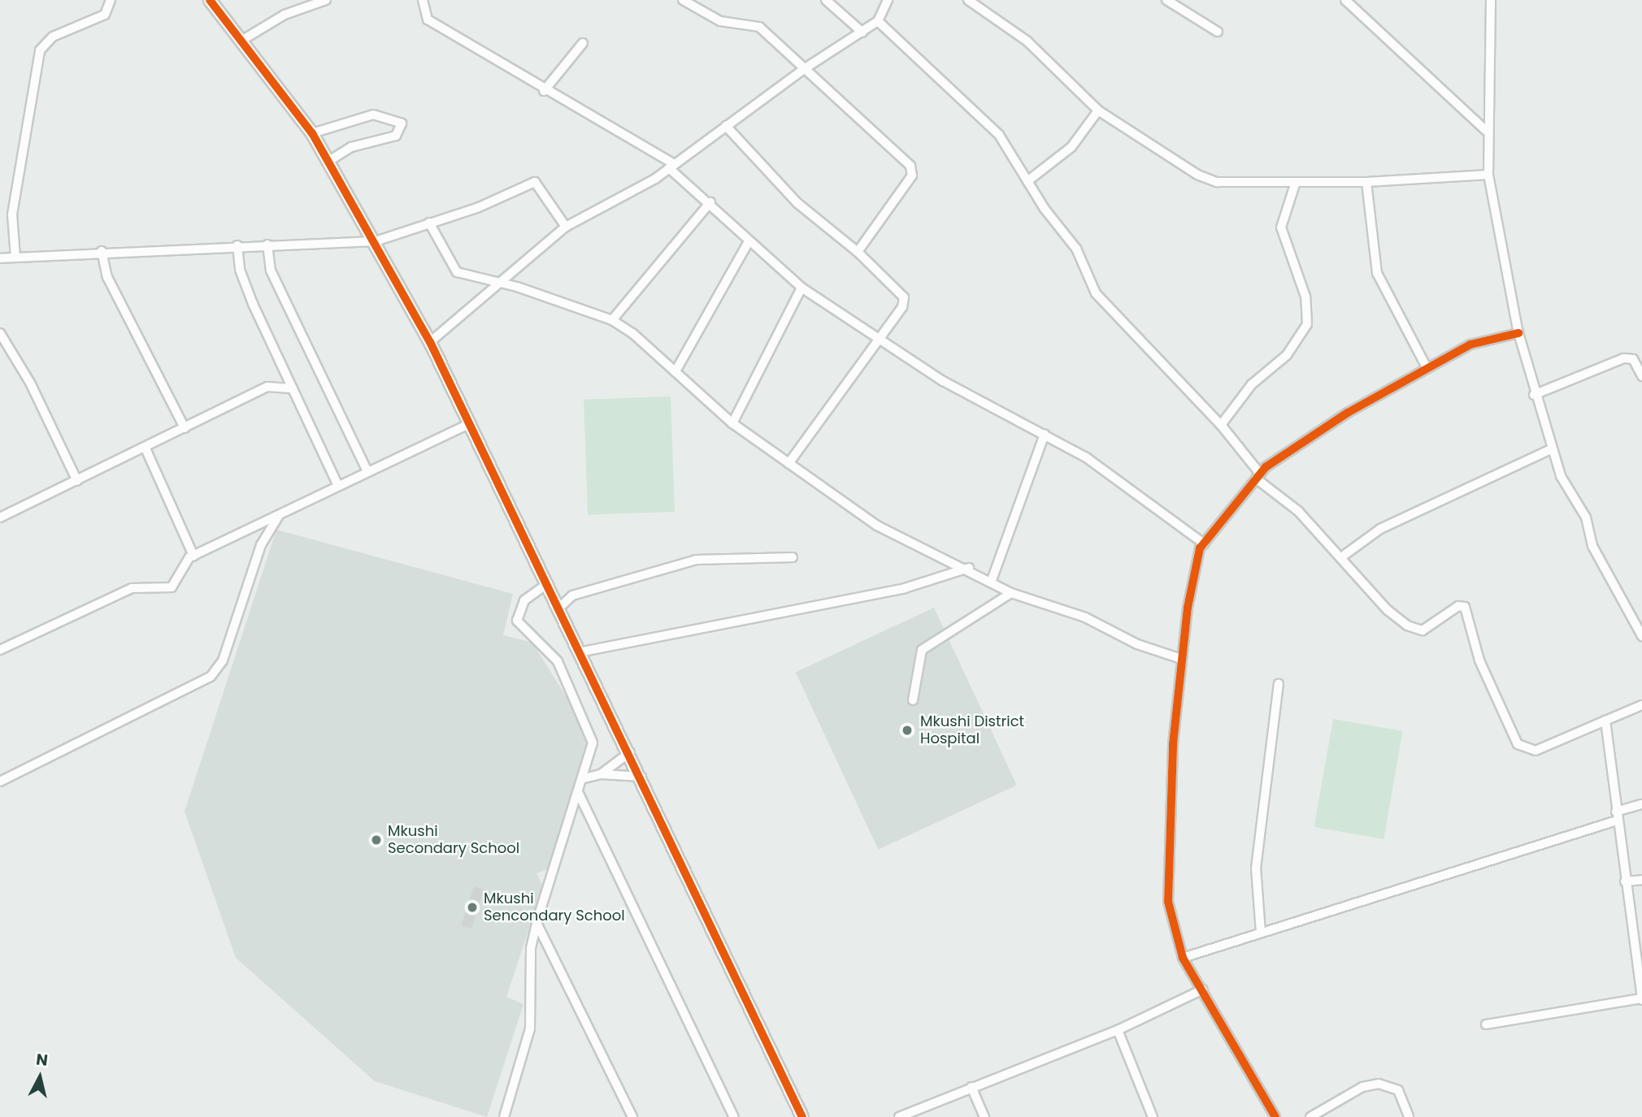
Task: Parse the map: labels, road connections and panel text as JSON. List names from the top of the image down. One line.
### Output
{"places":["Mkushi District Hospital","Mkushi Secondary School","Mkushi Sencondary School"],"north":"top"}
